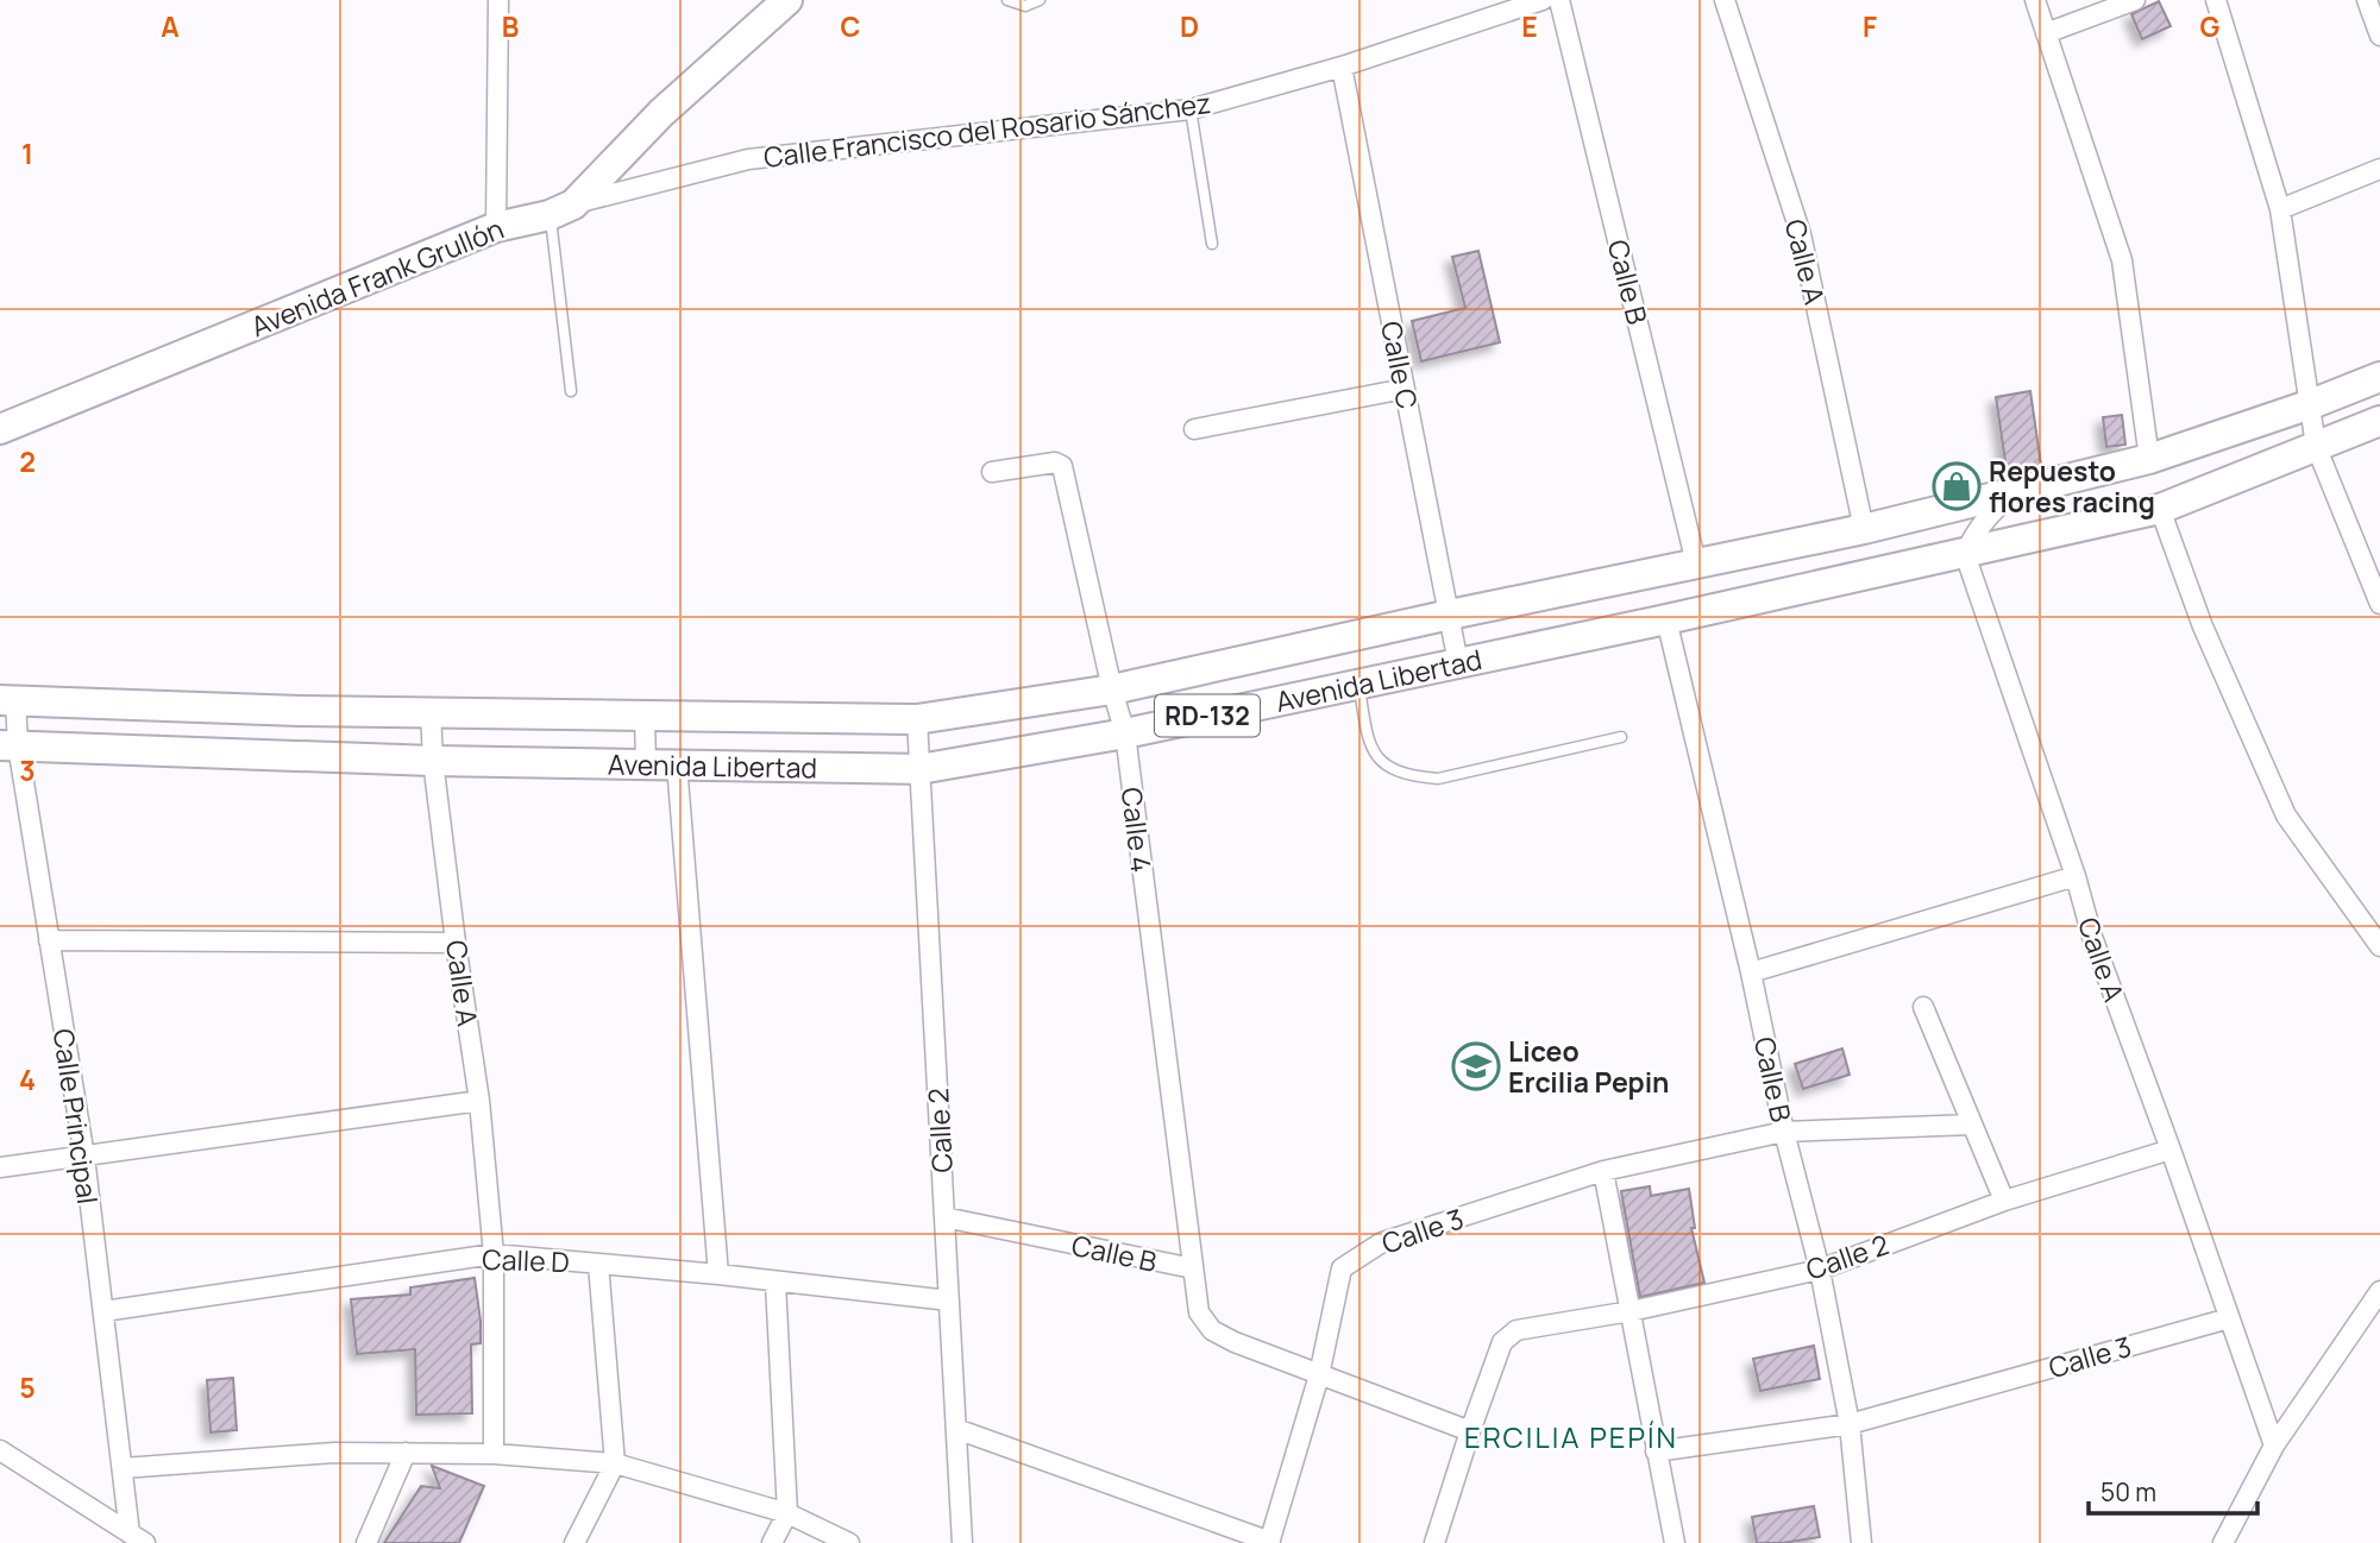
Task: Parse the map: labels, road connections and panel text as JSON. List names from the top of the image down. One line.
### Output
{"streets":{"main road":["Avenida Frank Grullón","Avenida Libertad","RD-132"],"street":["Calle Francisco del Rosario Sánchez","Calle A","Calle B","Calle C","Calle 4","Calle Principal","Calle 2","Calle 3","Calle D"]},"crossings":[["Calle Francisco del Rosario Sánchez","Avenida Frank Grullón"],["Calle Francisco del Rosario Sánchez","Calle C"],["Calle A","Avenida Libertad"],["Calle A","Calle 2"],["Calle A","Calle 3"],["Calle A","Calle D"],["Calle B","Avenida Libertad"],["Calle B","Calle 4"],["Calle B","Calle 2"],["Calle B","Calle 3"],["Calle C","Avenida Libertad"],["Avenida Libertad","Calle 4"],["Avenida Libertad","Calle Principal"],["Avenida Libertad","Calle 2"],["Calle Principal","Calle D"],["Calle 2","Calle D"]],"districts":["ERCILIA PEPÍN"],"places":{"shop":["Repuesto flores racing"],"school or university":["Liceo Ercilia Pepin"]},"scale_bar":"50 m","grid":{"columns":["A","B","C","D","E","F","G"],"rows":["1","2","3","4","5"]}}
